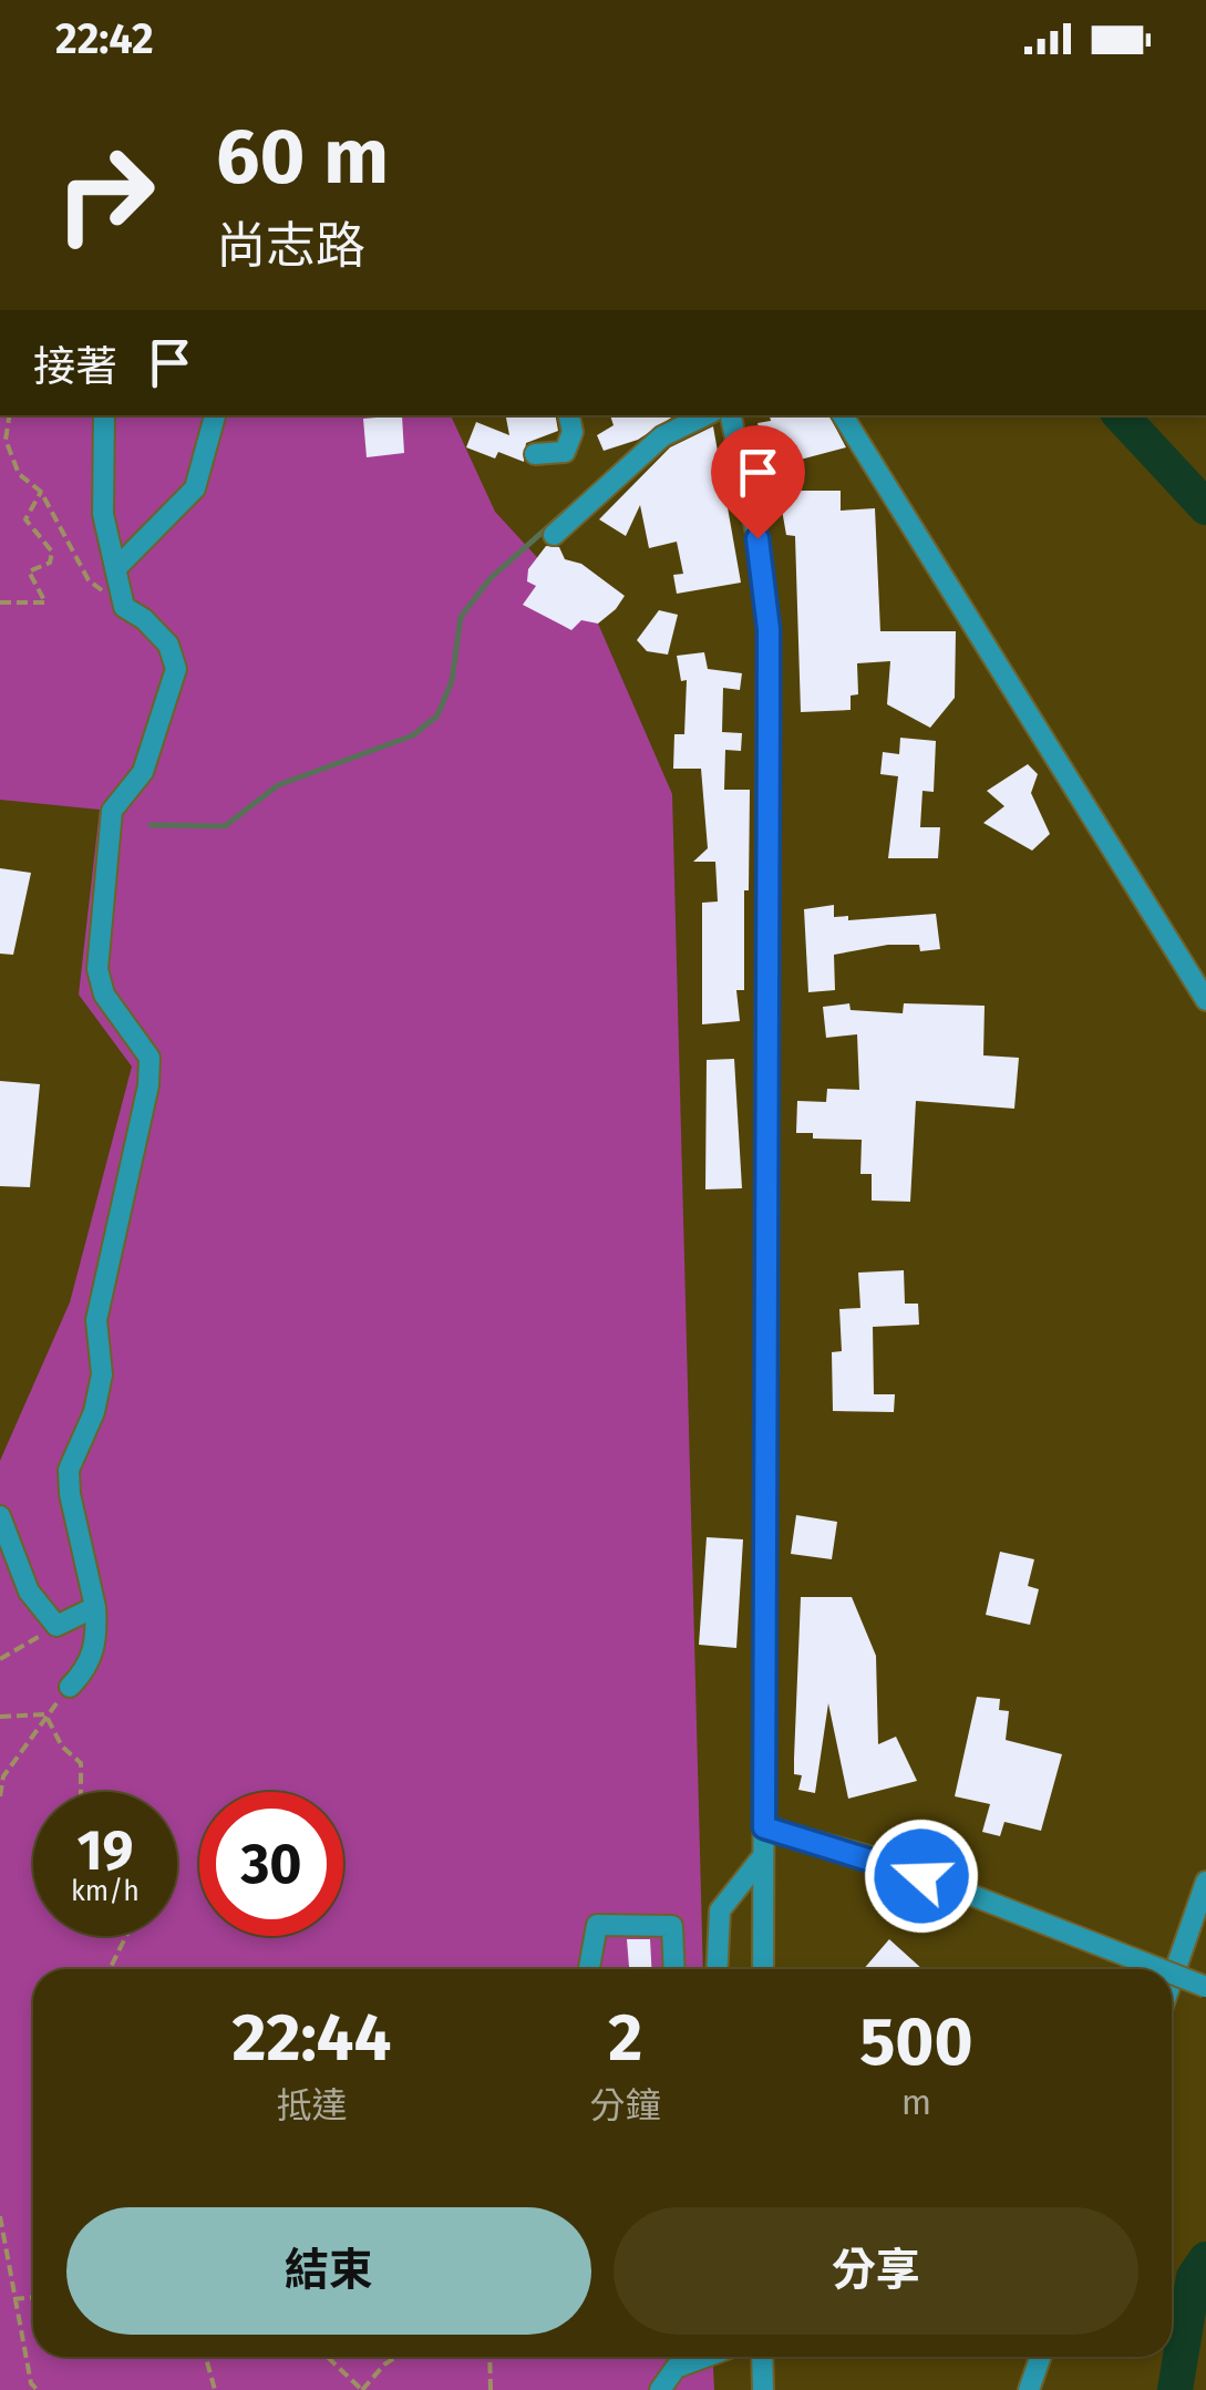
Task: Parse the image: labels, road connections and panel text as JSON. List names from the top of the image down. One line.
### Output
{"page":{"status":"22:42","turn":["60 m","尚志路"],"then":"接著","speed":"19 km/h","limit":"30","eta":["22:44","抵達","2","分鐘","500","m"],"buttons":["結束","分享"]}}
